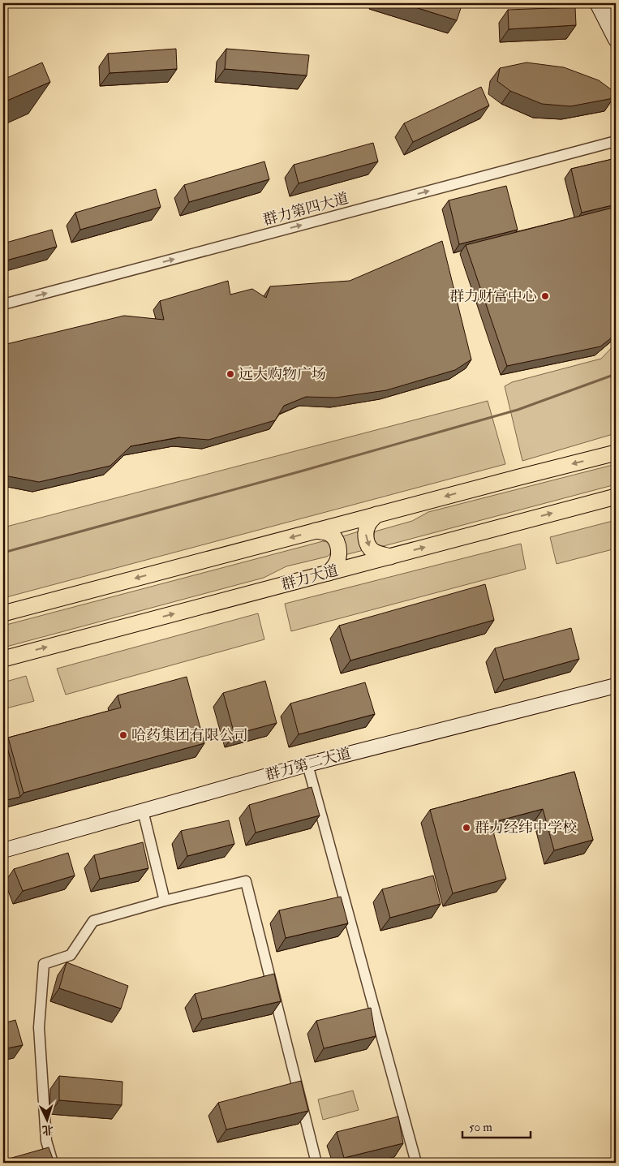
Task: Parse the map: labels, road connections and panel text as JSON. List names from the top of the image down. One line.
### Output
{"streets":{"main road":["群力大道","群力第二大道"],"street":["群力第四大道"]},"one_way":["群力第四大道"],"places":["群力财富中心","远大购物广场","哈药集团有限公司","群力经纬中学校"],"scale_bar":"50 m","north":"bottom"}
